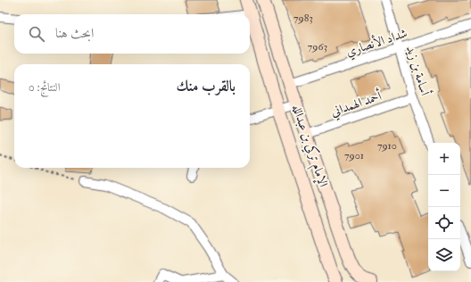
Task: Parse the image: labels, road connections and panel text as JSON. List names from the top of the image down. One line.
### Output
{"streets":{"street":["شداد الأنصاري","أسامة بن زيد","أحمد الهمداني","الإمام تركي بن عبدالله"]},"crossings":[["شداد الأنصاري","أسامة بن زيد"],["شداد الأنصاري","الإمام تركي بن عبدالله"],["أسامة بن زيد","أحمد الهمداني"],["أحمد الهمداني","الإمام تركي بن عبدالله"]],"house_numbers":["7983","7963","7910","7901"],"page":{"search":"ابحث هنا","heading":["بالقرب منك","النتائج: 0"],"map_buttons":["+","−"]}}
